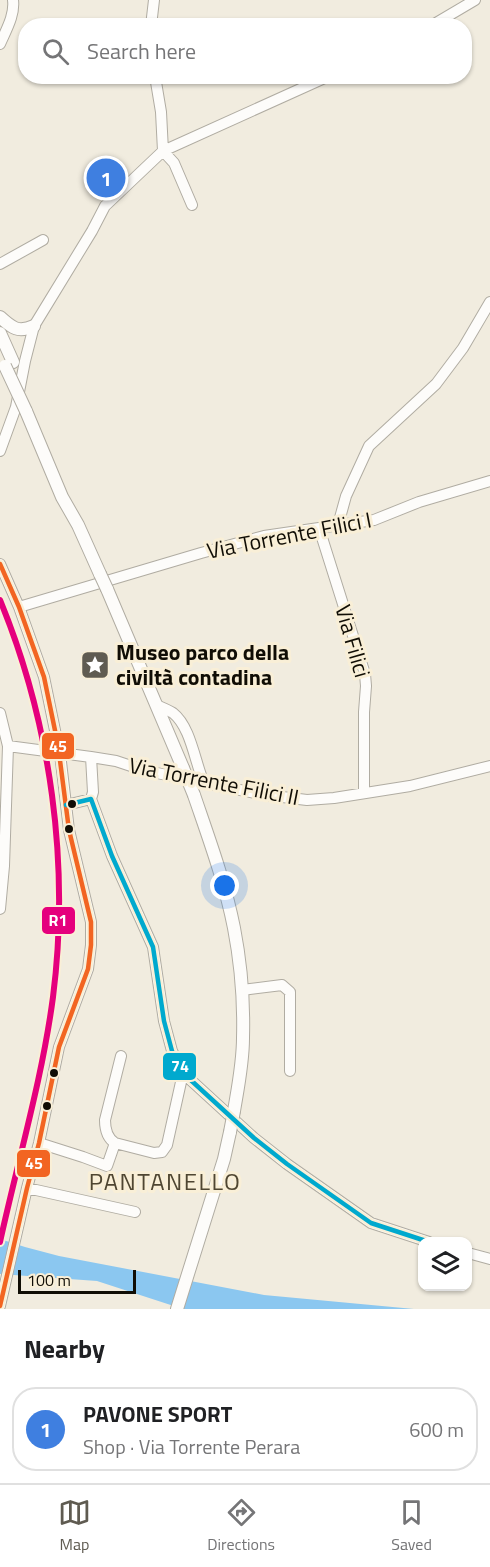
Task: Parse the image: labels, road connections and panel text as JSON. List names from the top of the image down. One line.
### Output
{"streets":{"street":["Via Torrente Filici I","Via Filici","Via Torrente Filici II"]},"crossings":[["Via Torrente Filici I","Via Filici"],["Via Filici","Via Torrente Filici II"]],"districts":["PANTANELLO"],"places":{"place":["Museo parco della civiltà contadina"]},"lines":["transit line 45","transit line R1","transit line 74"],"scale_bar":"100 m","page":{"search":"Search here","pins":"1","scale":"100 m","heading":"Nearby","list":[{"mark":"1","name":"PAVONE SPORT","note":"Shop · Via Torrente Perara","value":"600 m"}],"nav":["Map","Directions","Saved"]}}
